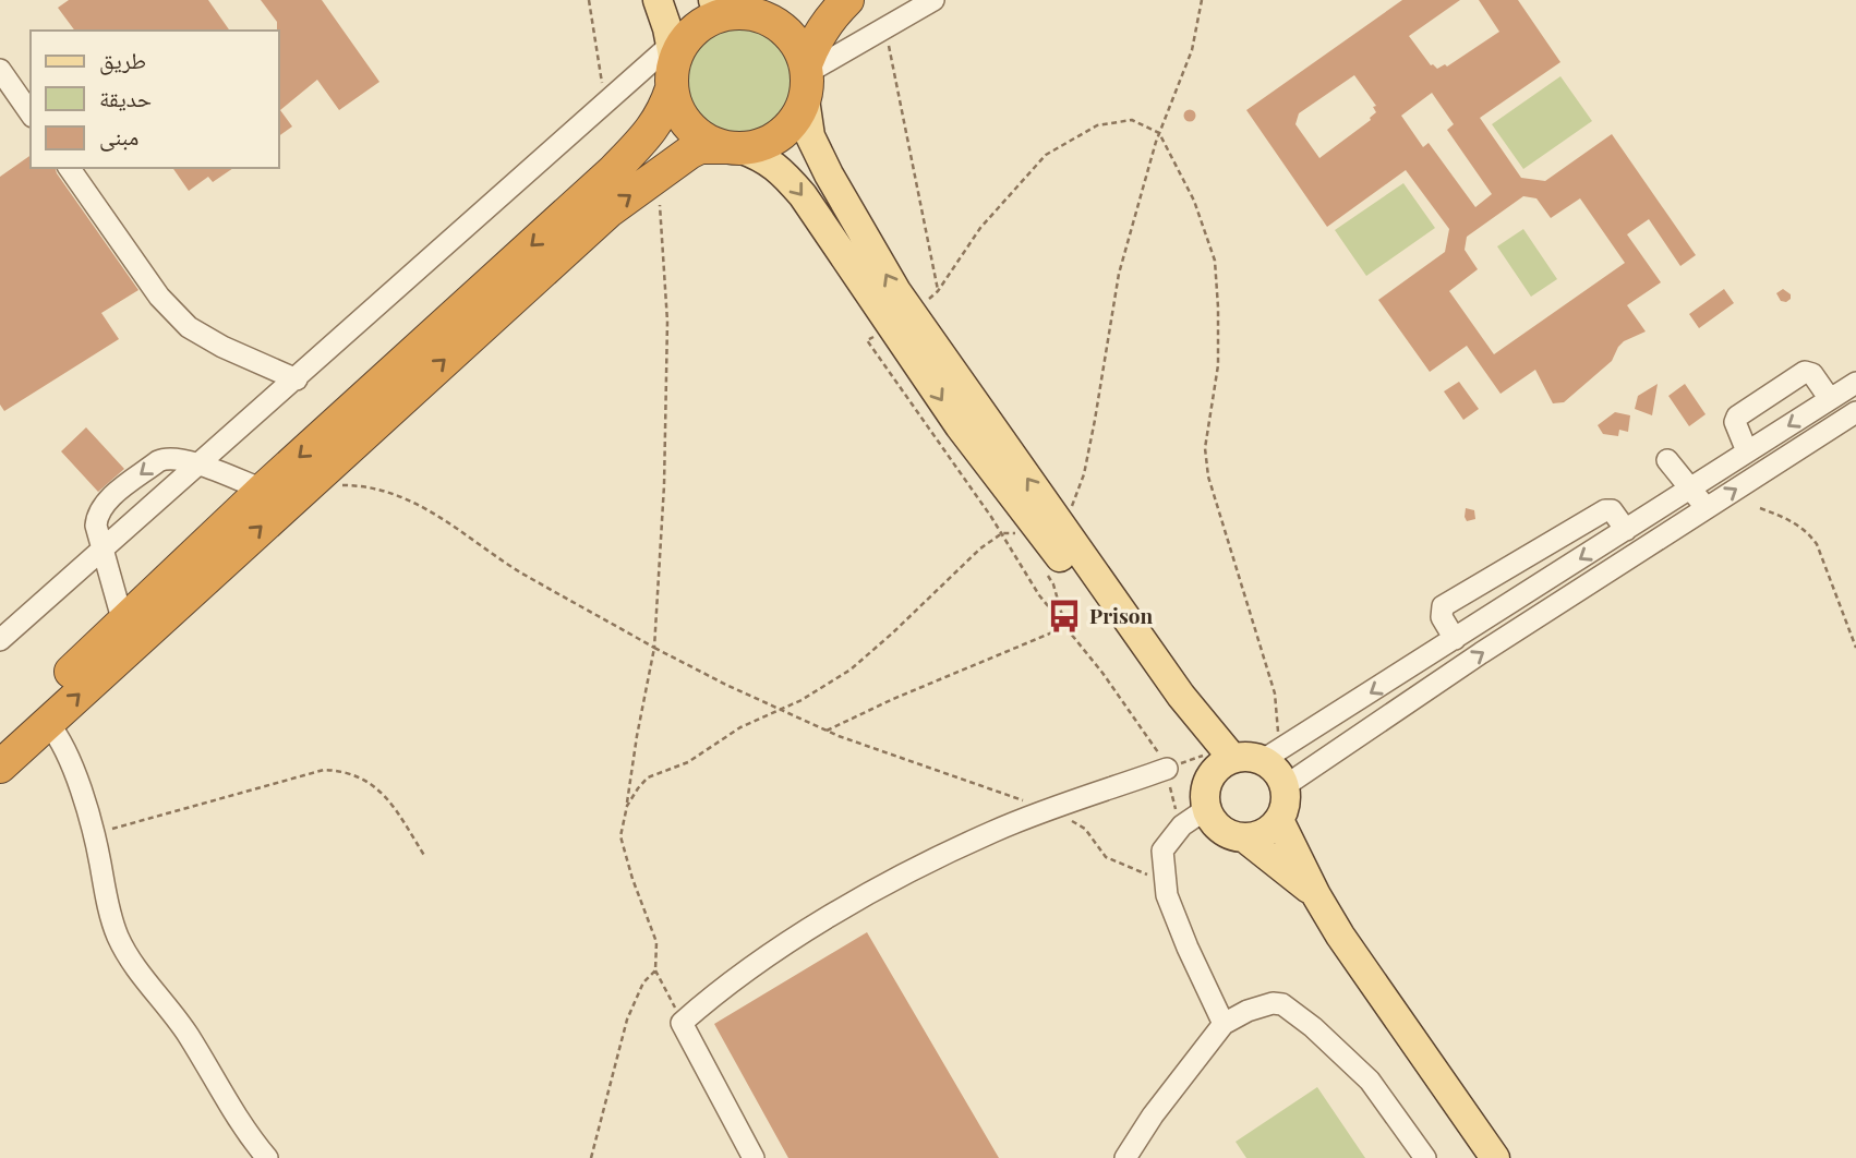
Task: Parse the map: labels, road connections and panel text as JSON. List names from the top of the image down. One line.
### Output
{"places":{"bus stop":["Prison"]},"legend":["طريق","حديقة","مبنى"]}
